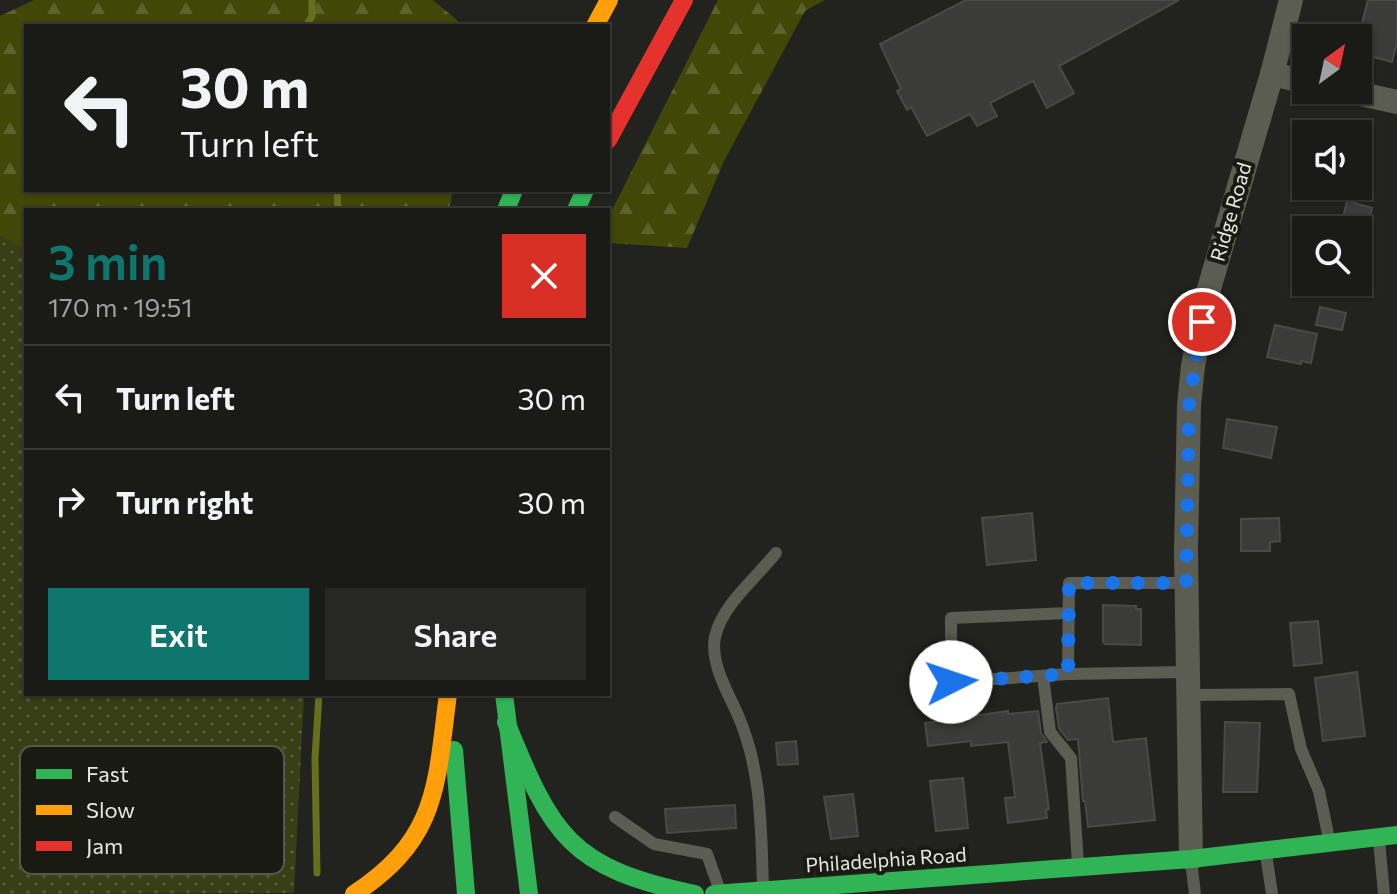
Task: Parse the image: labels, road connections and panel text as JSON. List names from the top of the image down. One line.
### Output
{"streets":{"main road":["Philadelphia Road"],"street":["Ridge Road"]},"crossings":[["Ridge Road","Philadelphia Road"]],"legend":["Fast","Slow","Jam"],"north":"top right","page":{"turn":["30 m","Turn left"],"heading":["3 min","170 m · 19:51"],"list":[{"name":"Turn left","value":"30 m"},{"name":"Turn right","value":"30 m"}],"buttons":["Exit","Share"]}}
